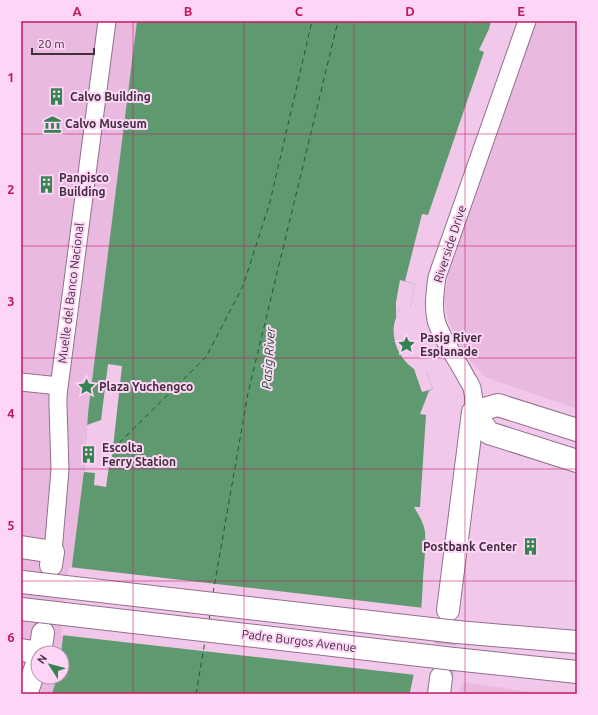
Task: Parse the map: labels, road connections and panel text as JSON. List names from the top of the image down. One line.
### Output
{"streets":{"main road":["Riverside Drive","Padre Burgos Avenue"],"street":["Muelle del Banco Nacional"]},"water":["Pasig River"],"places":{"building":["Calvo Building","Panpisco Building","Escolta Ferry Station","Postbank Center"],"museum":["Calvo Museum"],"place":["Pasig River Esplanade","Plaza Yuchengco"]},"scale_bar":"20 m","north":"top left","grid":{"columns":["A","B","C","D","E"],"rows":["1","2","3","4","5","6"]}}
